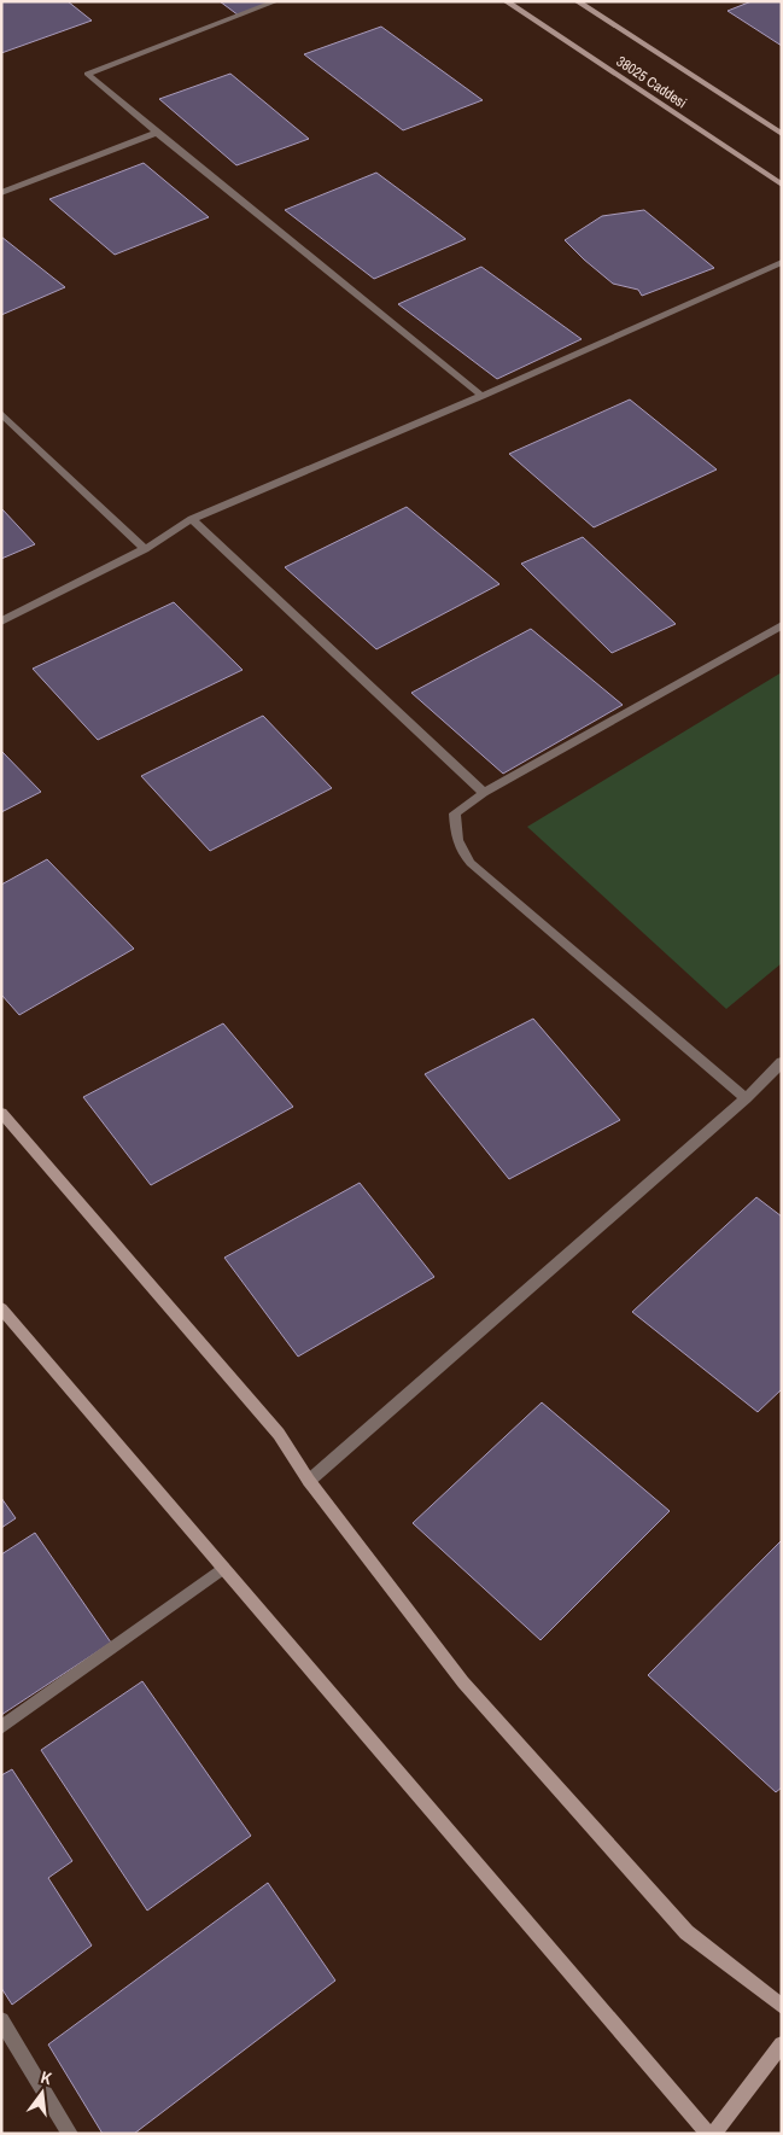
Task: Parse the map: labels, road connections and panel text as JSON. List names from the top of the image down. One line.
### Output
{"streets":{"street":["38025 Caddesi"]},"north":"top"}
